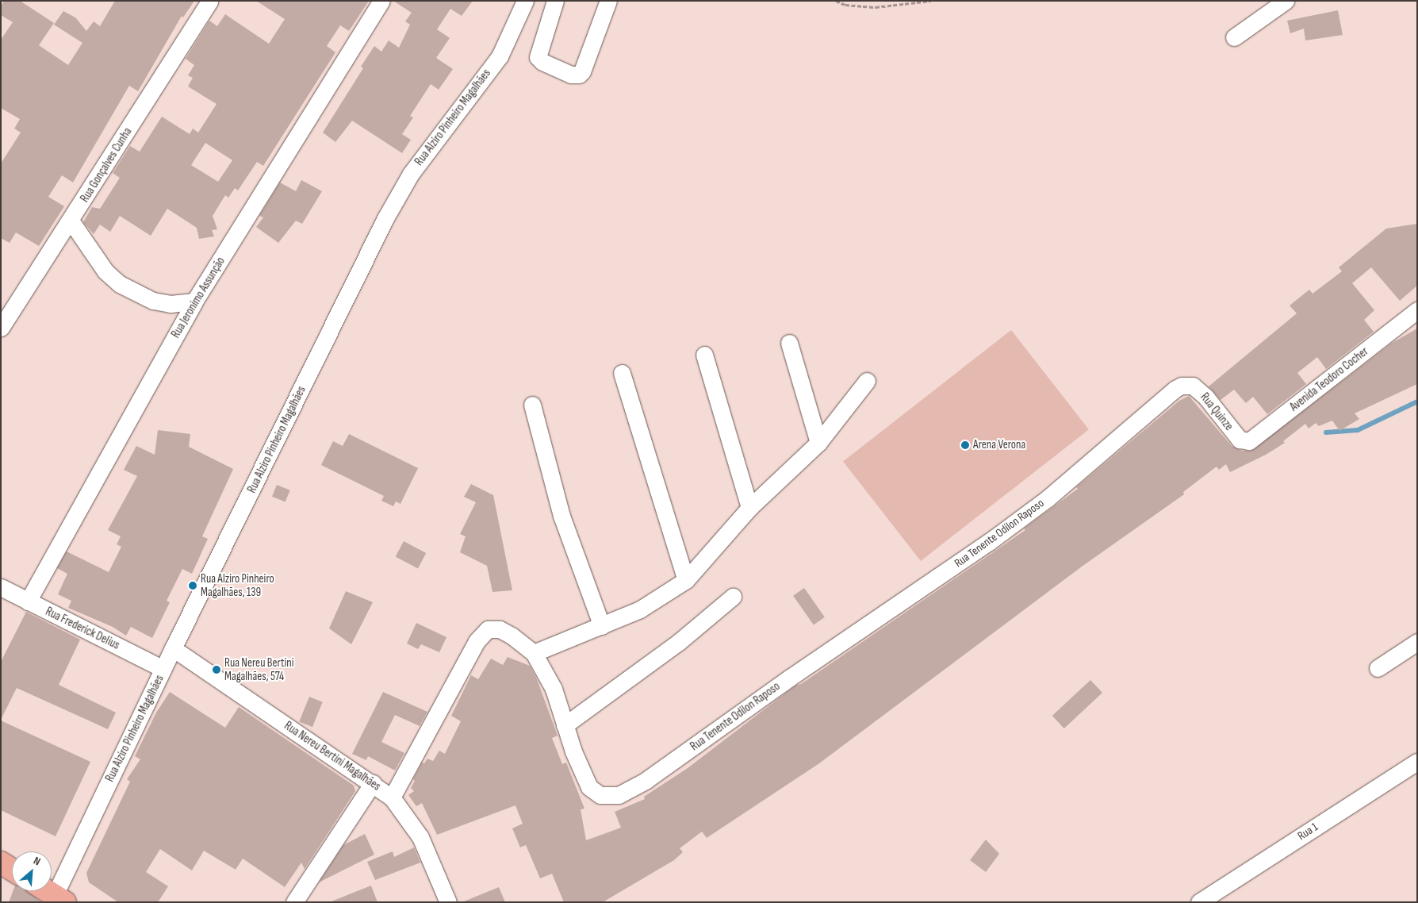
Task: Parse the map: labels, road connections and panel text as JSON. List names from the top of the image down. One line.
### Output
{"streets":{"street":["Rua Alziro Pinheiro Magalhães","Rua Gonçalves Cunha","Rua Jeronimo Assunção","Avenida Teodoro Cocher","Rua Quinze","Rua Tenente Odilon Raposo","Rua Frederick Delius","Rua Nereu Bertini Magalhães","Rua 1"]},"crossings":[["Rua Alziro Pinheiro Magalhães","Rua Frederick Delius"],["Rua Alziro Pinheiro Magalhães","Rua Nereu Bertini Magalhães"],["Rua Jeronimo Assunção","Rua Frederick Delius"],["Avenida Teodoro Cocher","Rua Quinze"],["Rua Quinze","Rua Tenente Odilon Raposo"],["Rua Tenente Odilon Raposo","Rua Nereu Bertini Magalhães"]],"places":["Arena Verona","Rua Alziro Pinheiro Magalhães, 139","Rua Nereu Bertini Magalhães, 574"],"north":"top right"}
